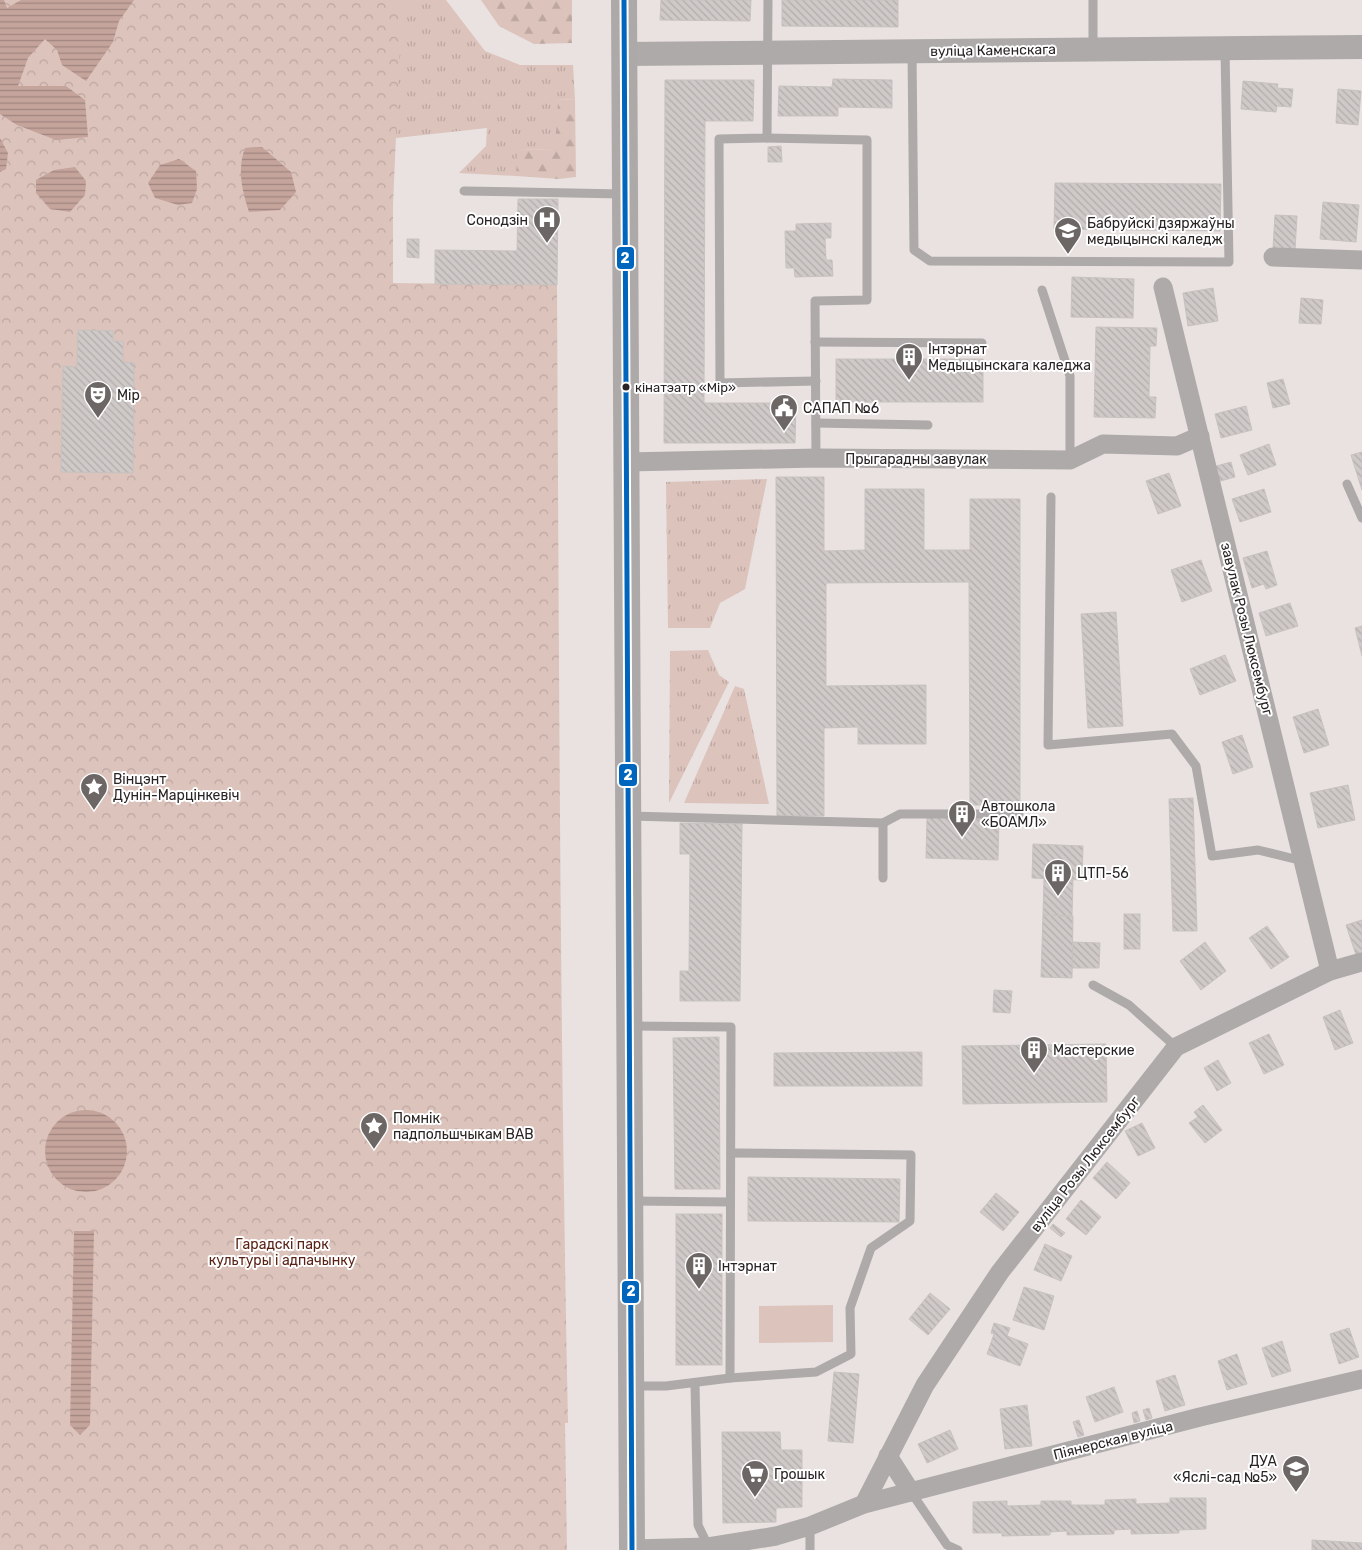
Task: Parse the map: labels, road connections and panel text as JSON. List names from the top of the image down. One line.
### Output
{"streets":{"street":["вуліца Каменскага","Прыгарадны завулак","завулак Розы Люксембург","вуліца Розы Люксембург","Піянерская вуліца"]},"crossings":[["Прыгарадны завулак","завулак Розы Люксембург"],["завулак Розы Люксембург","вуліца Розы Люксембург"],["вуліца Розы Люксембург","Піянерская вуліца"]],"parks":["Гарадскі парк культуры і адпачынку"],"places":{"hospital":["Сонодзін"],"school or university":["Бабруйскі дзяржаўны медыцынскі каледж","ДУА «Яслі-сад №5»"],"building":["Інтэрнат Медыцынскага каледжа","Автошкола «БОАМЛ»","ЦТП-56","Мастерские","Інтэрнат"],"other":["кінатэатр «Мір»"],"theatre":["Мір"],"public building":["САПАП №6"],"place":["Вінцэнт Дунін-Марцінкевіч","Помнік падпольшчыкам ВАВ"],"supermarket":["Грошык"]},"lines":["transit line 2"]}
